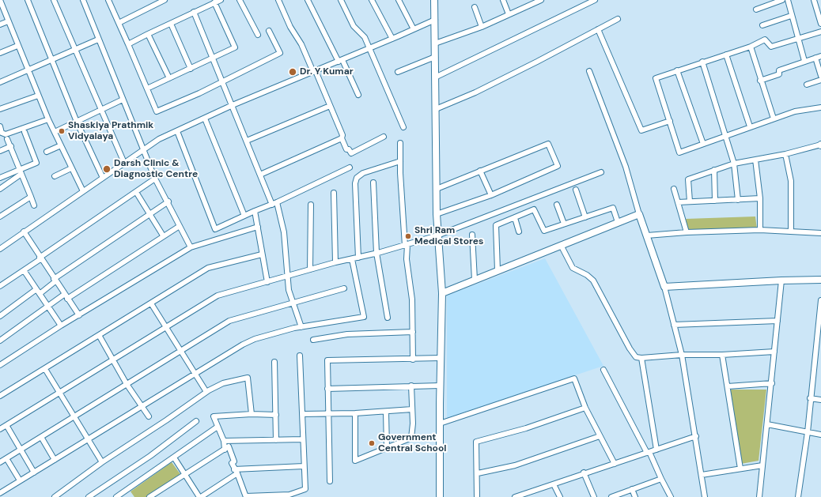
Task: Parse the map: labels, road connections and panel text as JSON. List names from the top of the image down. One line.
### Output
{"places":["Dr. Y Kumar","Shaskiya Prathmik Vidyalaya","Darsh Clinic & Diagnostic Centre","Shri Ram Medical Stores","Government Central School"]}
